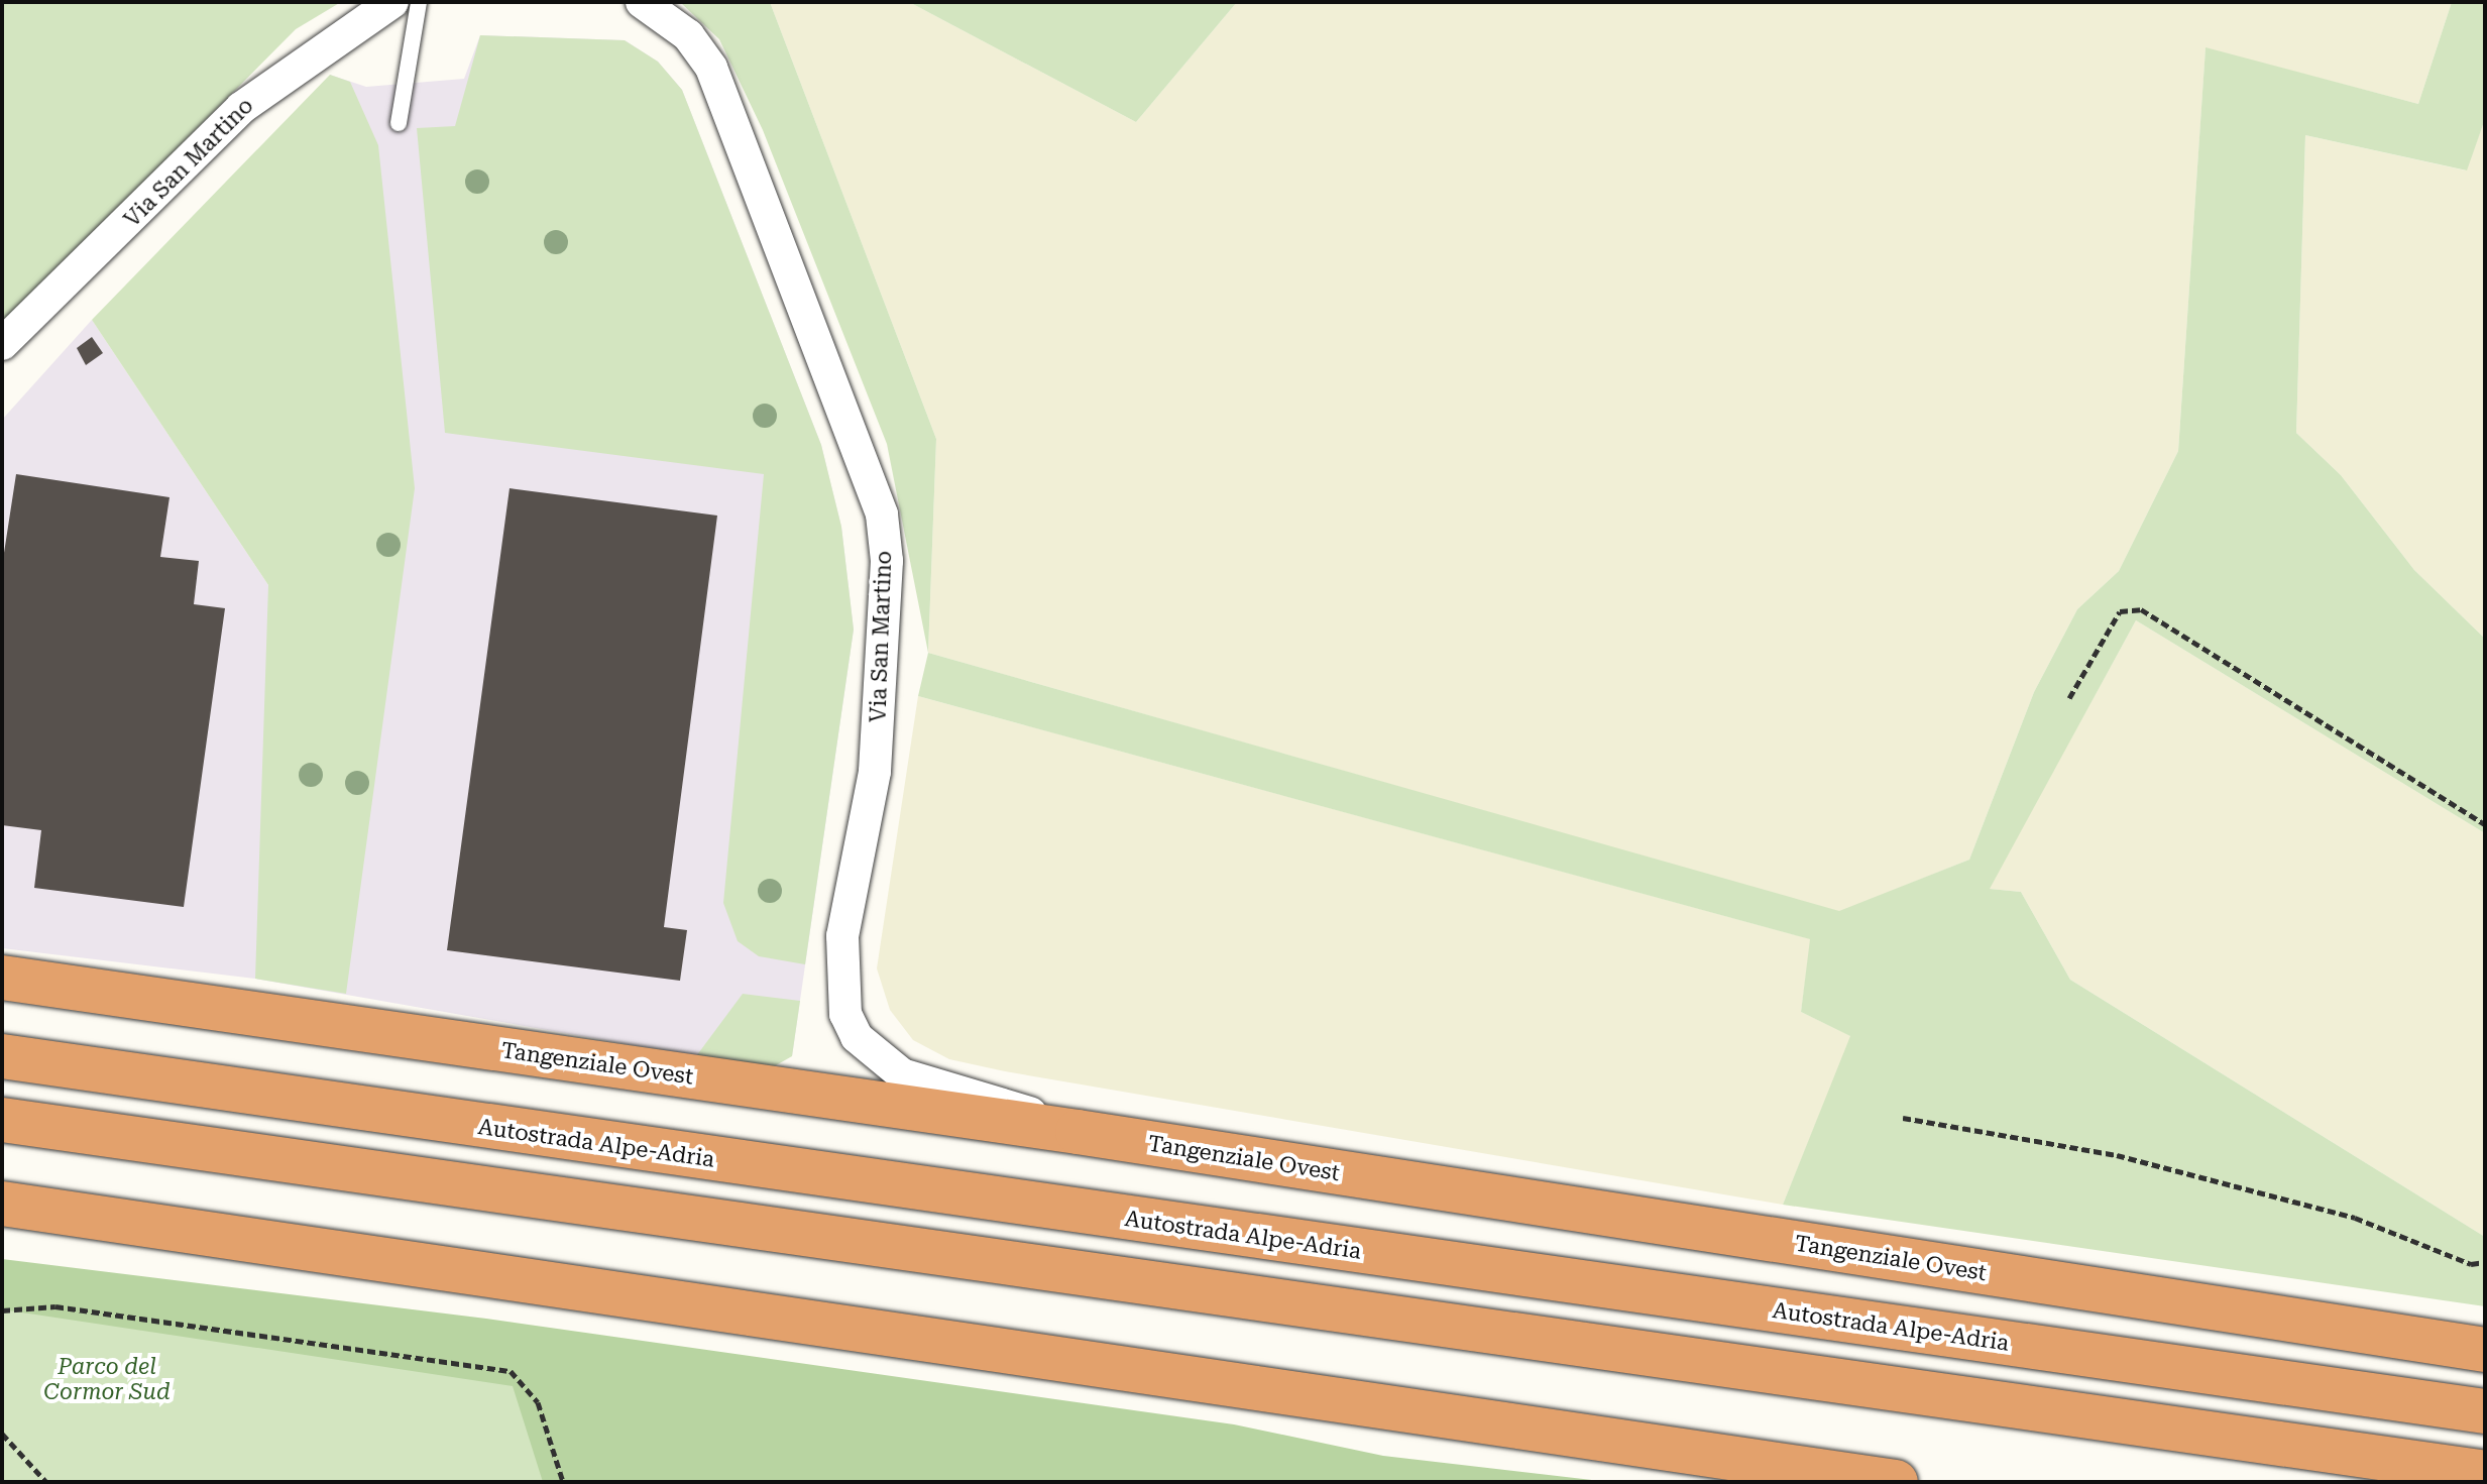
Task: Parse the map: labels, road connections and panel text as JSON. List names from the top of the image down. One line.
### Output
{"streets":{"highway":["Tangenziale Ovest","Autostrada Alpe-Adria"],"street":["Via San Martino"]},"crossings":[["Via San Martino","Tangenziale Ovest"]],"parks":["Parco del Cormor Sud"]}
